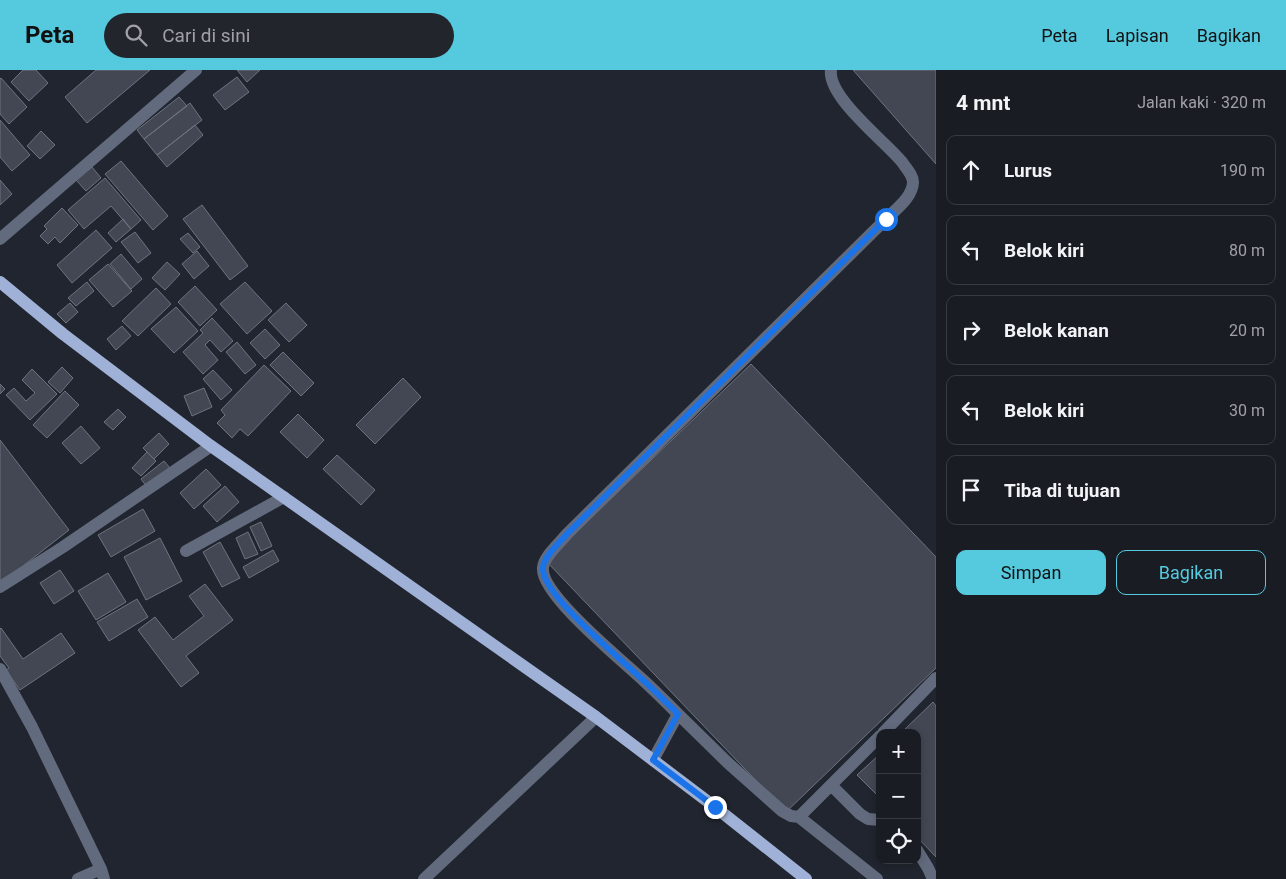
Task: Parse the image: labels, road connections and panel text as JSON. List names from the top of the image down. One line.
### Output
{"page":{"header":"Peta","search":"Cari di sini","nav":["Peta","Lapisan","Bagikan"],"heading":["4 mnt","Jalan kaki · 320 m"],"list":[["Lurus","190 m"],["Belok kiri","80 m"],["Belok kanan","20 m"],["Belok kiri","30 m"],"Tiba di tujuan"],"buttons":["Simpan","Bagikan"],"map_buttons":["+","−"]}}
